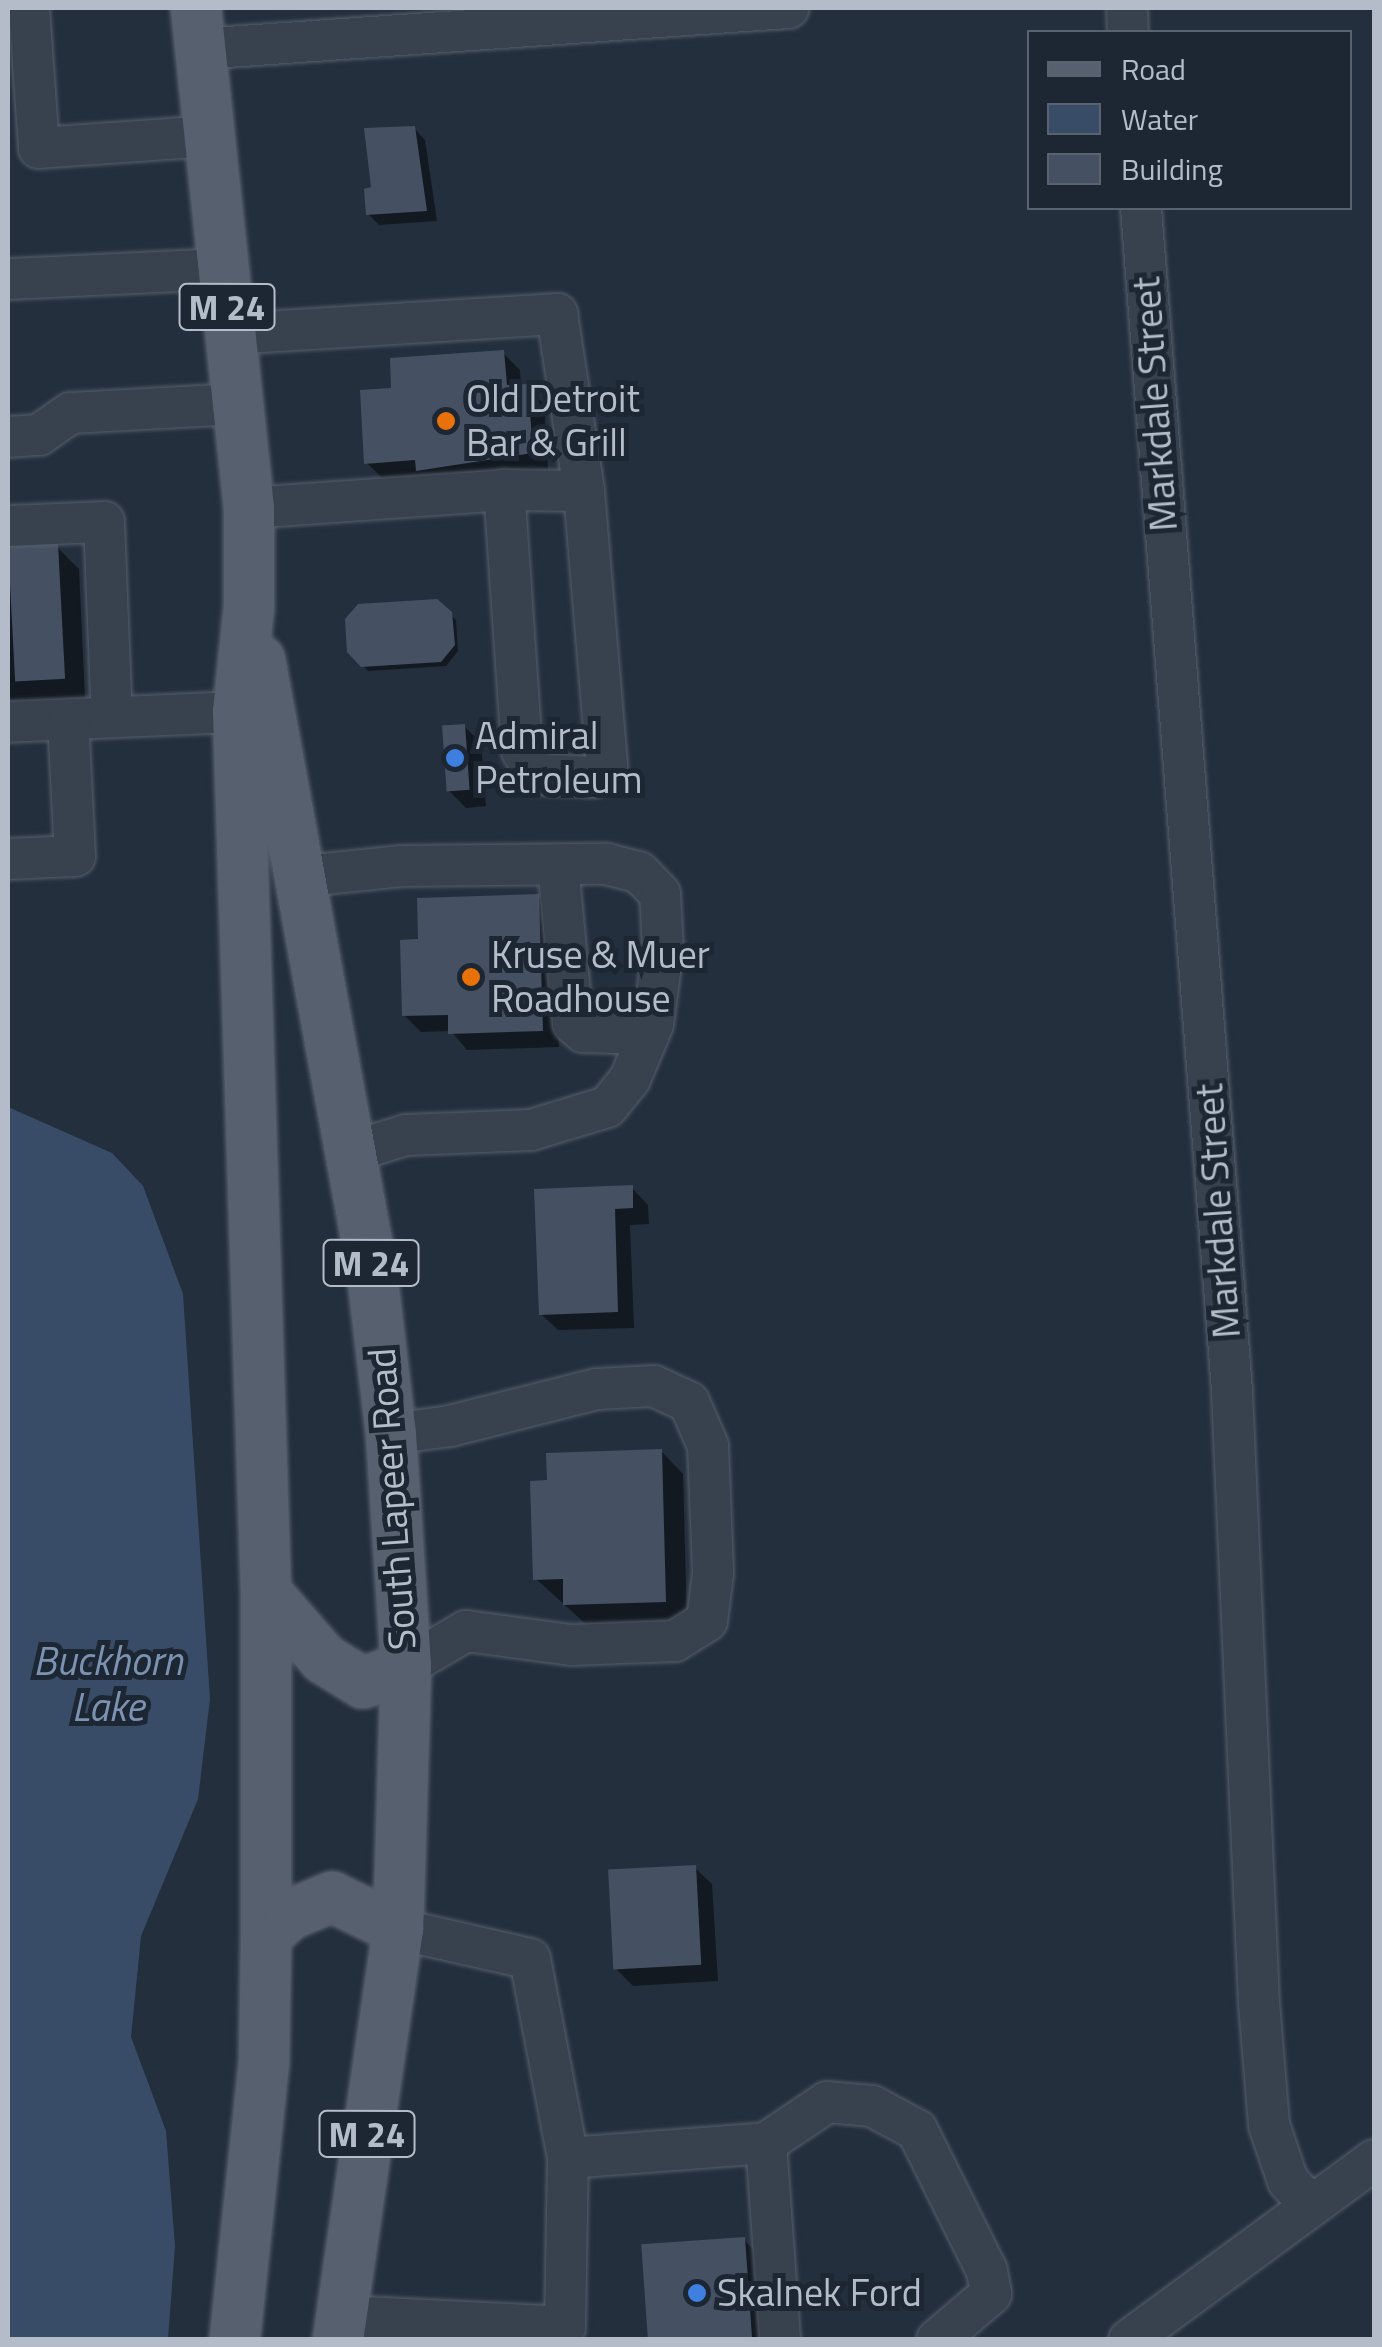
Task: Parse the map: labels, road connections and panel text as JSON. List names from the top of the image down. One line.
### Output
{"streets":{"main road":["M 24","South Lapeer Road"],"street":["Markdale Street"]},"water":["Buckhorn Lake"],"places":["Old Detroit Bar & Grill","Admiral Petroleum","Kruse & Muer Roadhouse","Skalnek Ford"],"legend":["Road","Water","Building"]}
